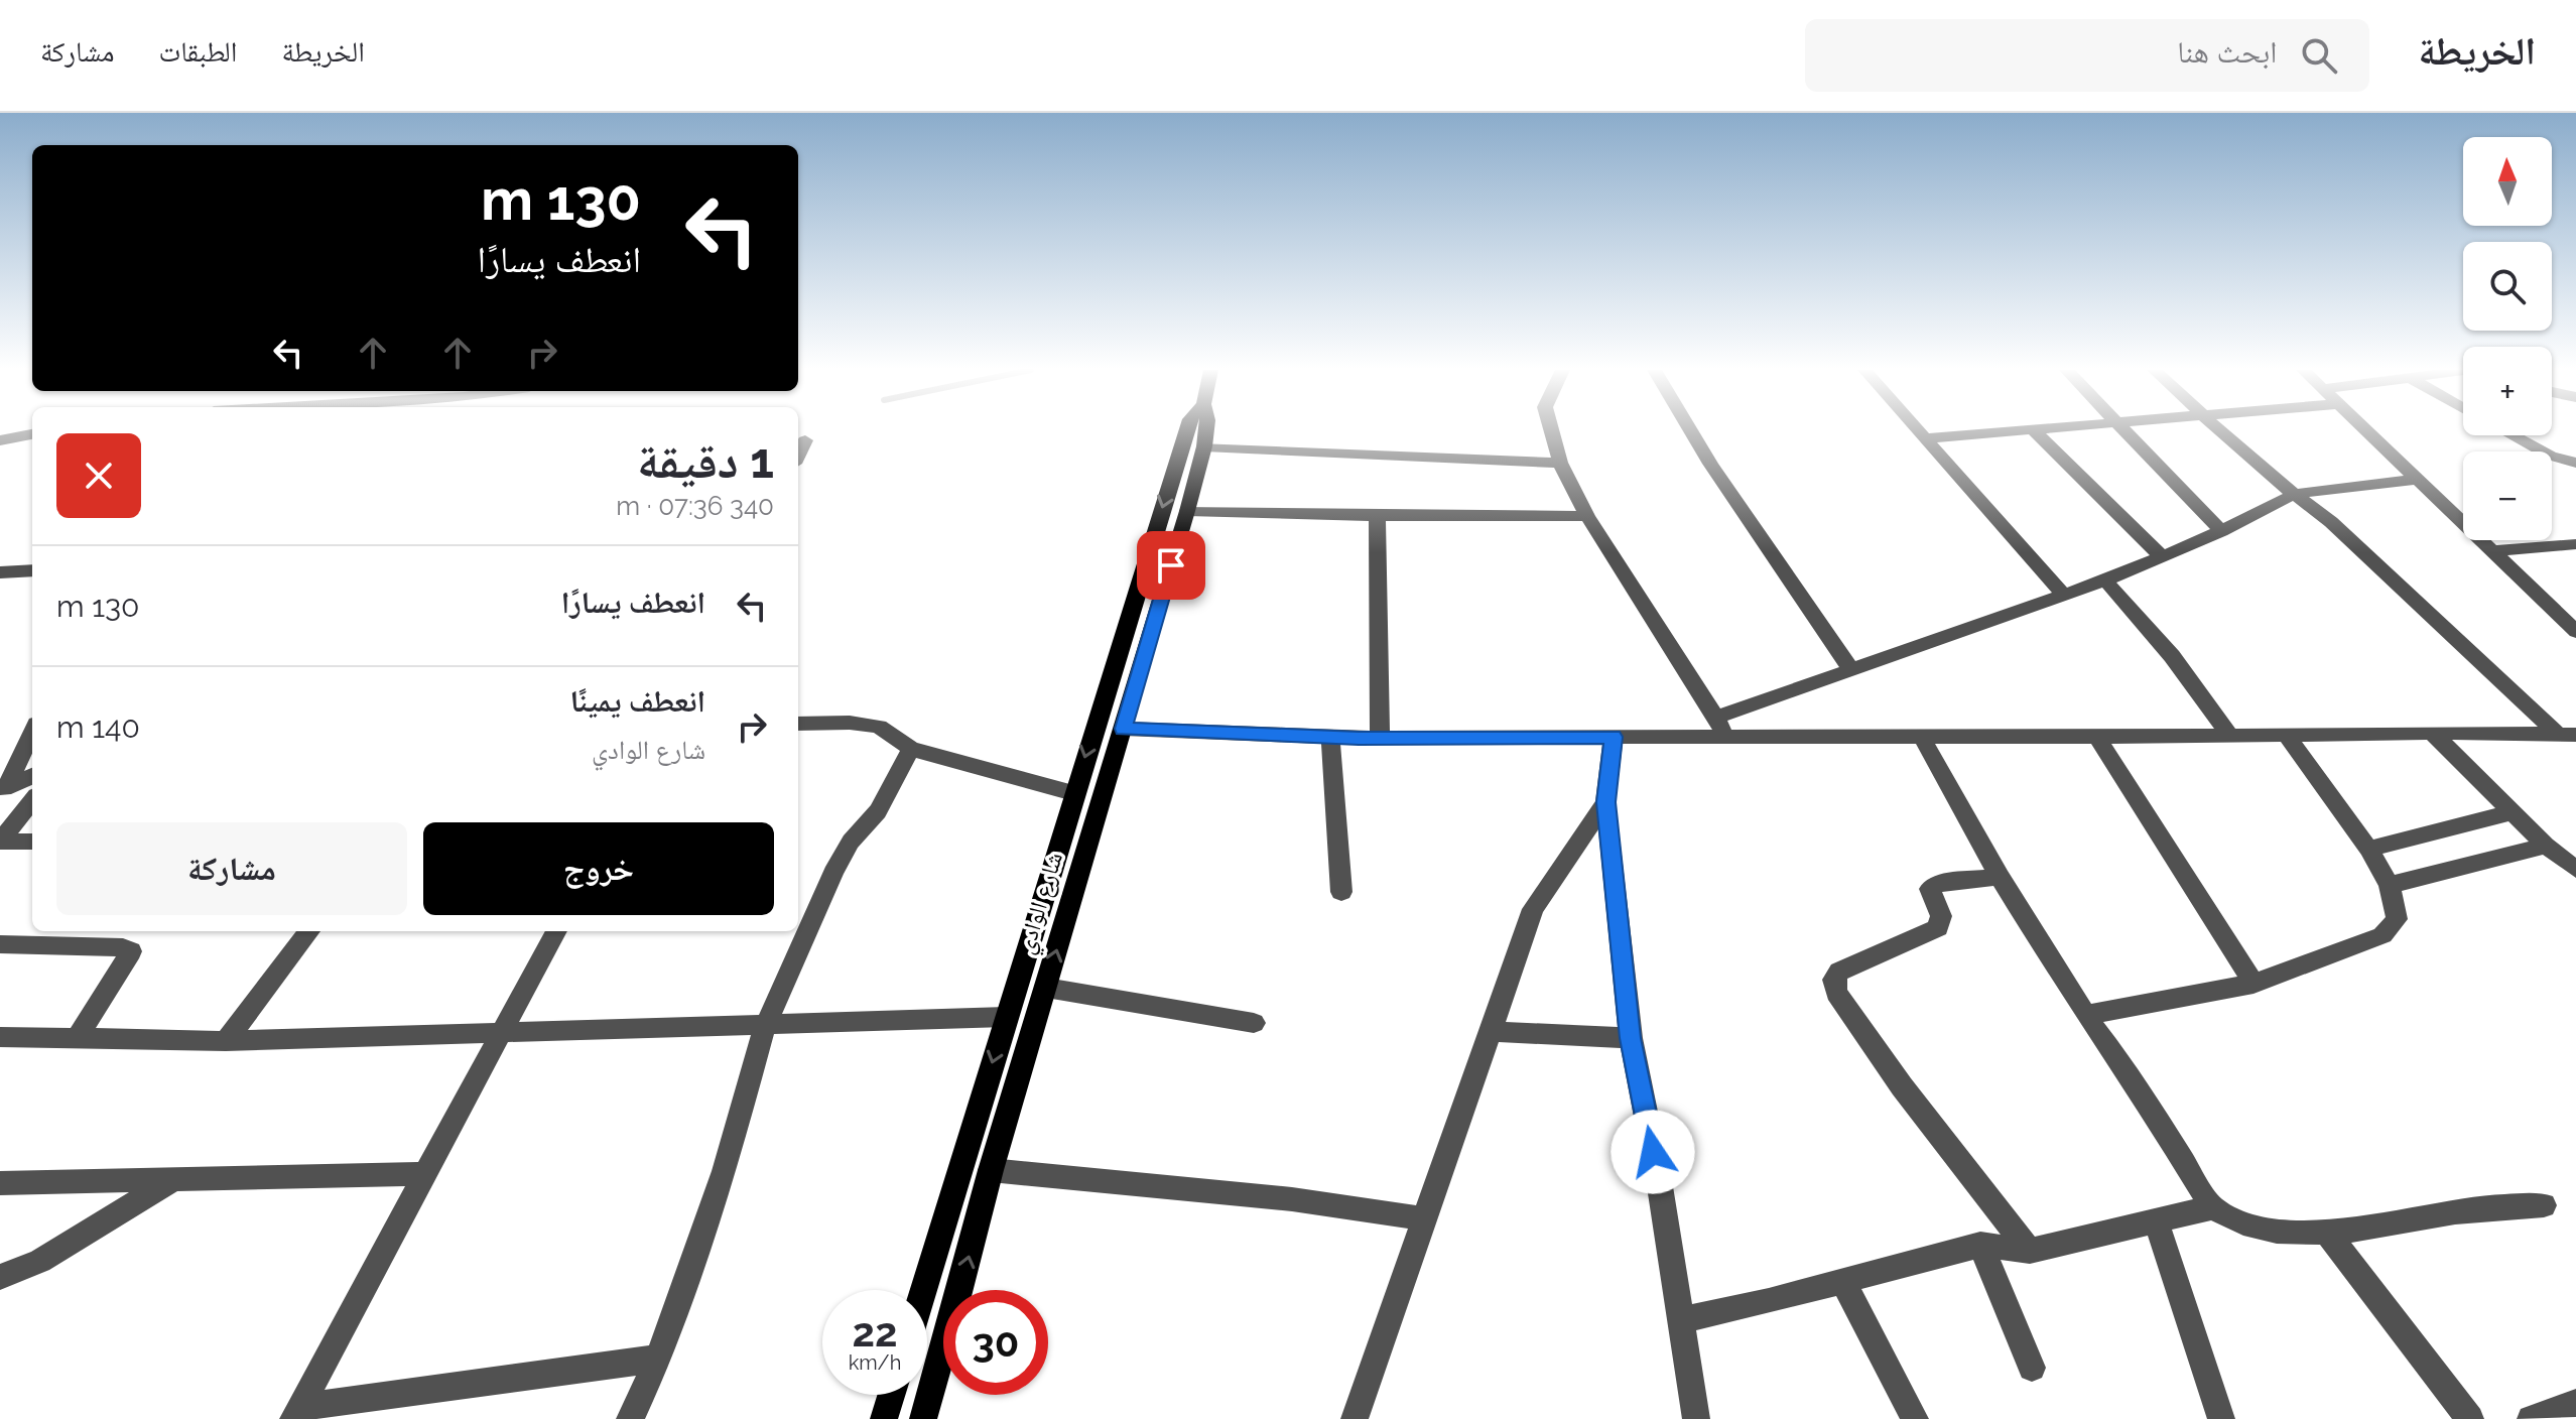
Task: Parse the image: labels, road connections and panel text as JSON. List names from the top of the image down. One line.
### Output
{"streets":{"main road":["شارع الوادي"]},"north":"top","page":{"header":"الخريطة","search":"ابحث هنا","nav":["الخريطة","الطبقات","مشاركة"],"map_buttons":["+","−"],"turn":["130 m","انعطف يسارًا"],"heading":["1 دقيقة","340 m · 07:36"],"list":[{"name":"انعطف يسارًا","value":"130 m"},{"name":"انعطف يمينًا","note":"شارع الوادي","value":"140 m"}],"buttons":["خروج","مشاركة"],"speed":"22 km/h","limit":"30"}}
